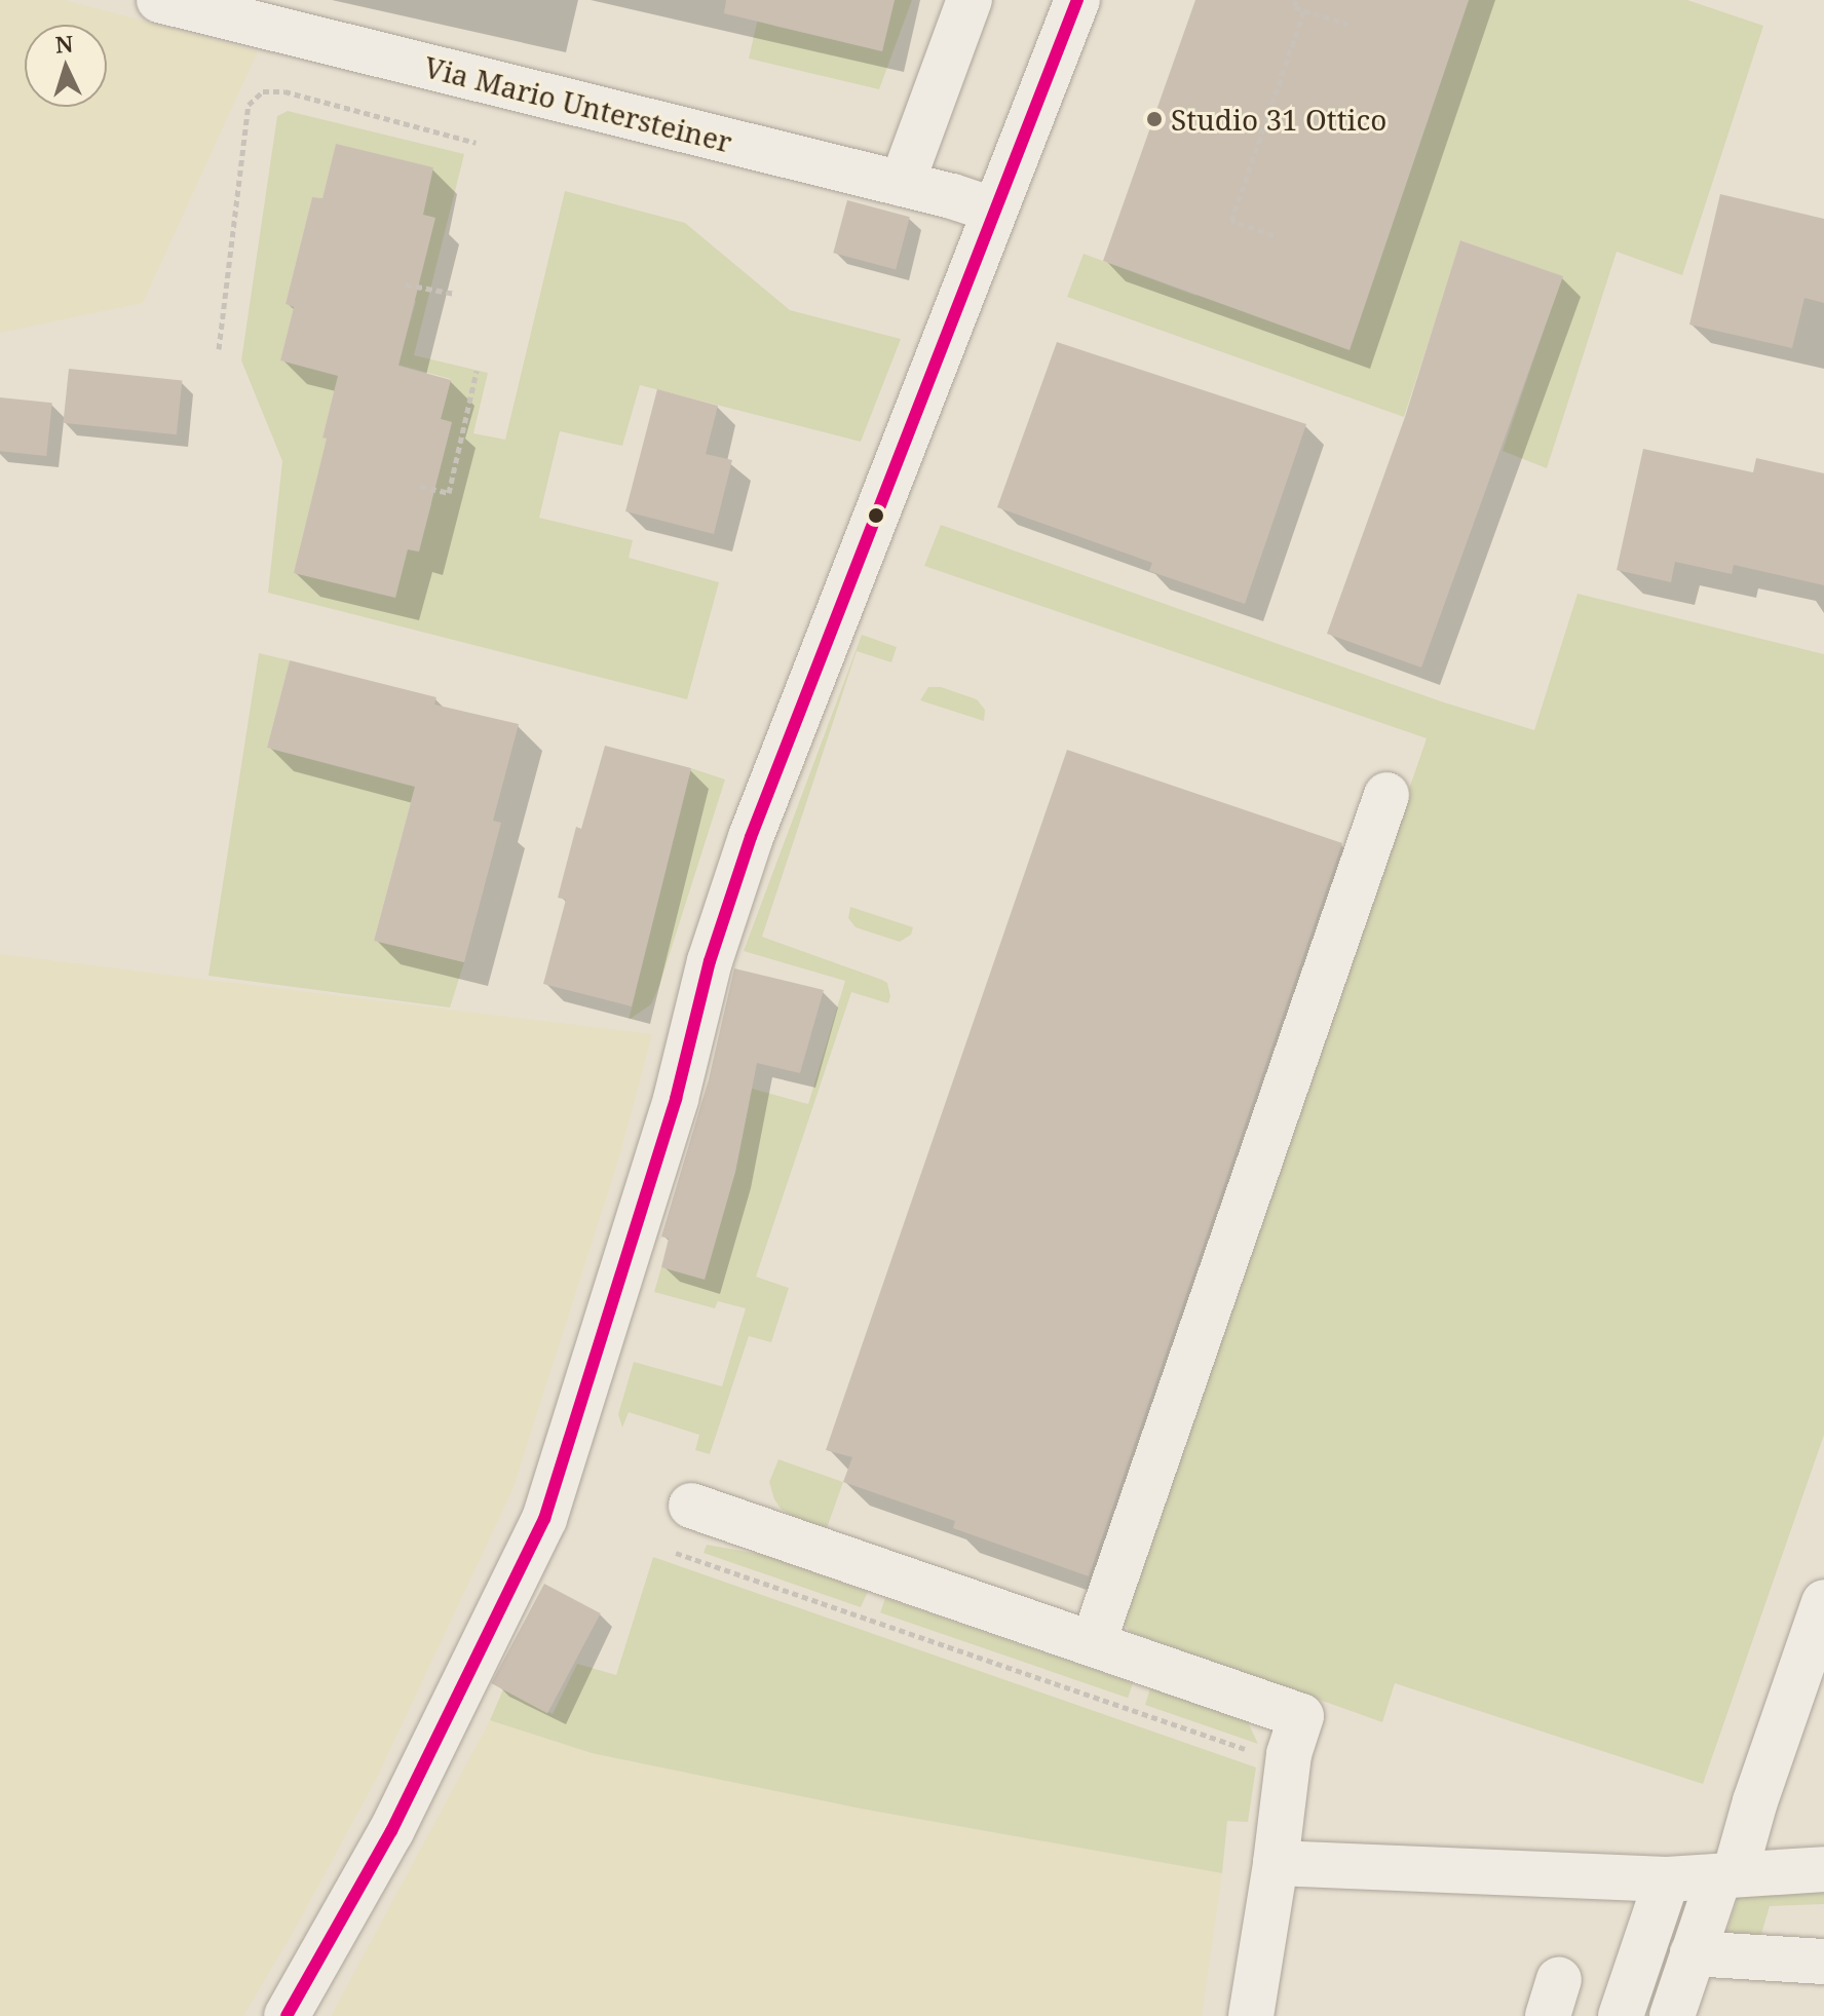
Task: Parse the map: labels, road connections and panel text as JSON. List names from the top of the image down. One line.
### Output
{"streets":{"street":["Via Mario Untersteiner"]},"places":["Studio 31 Ottico"],"north":"top"}
